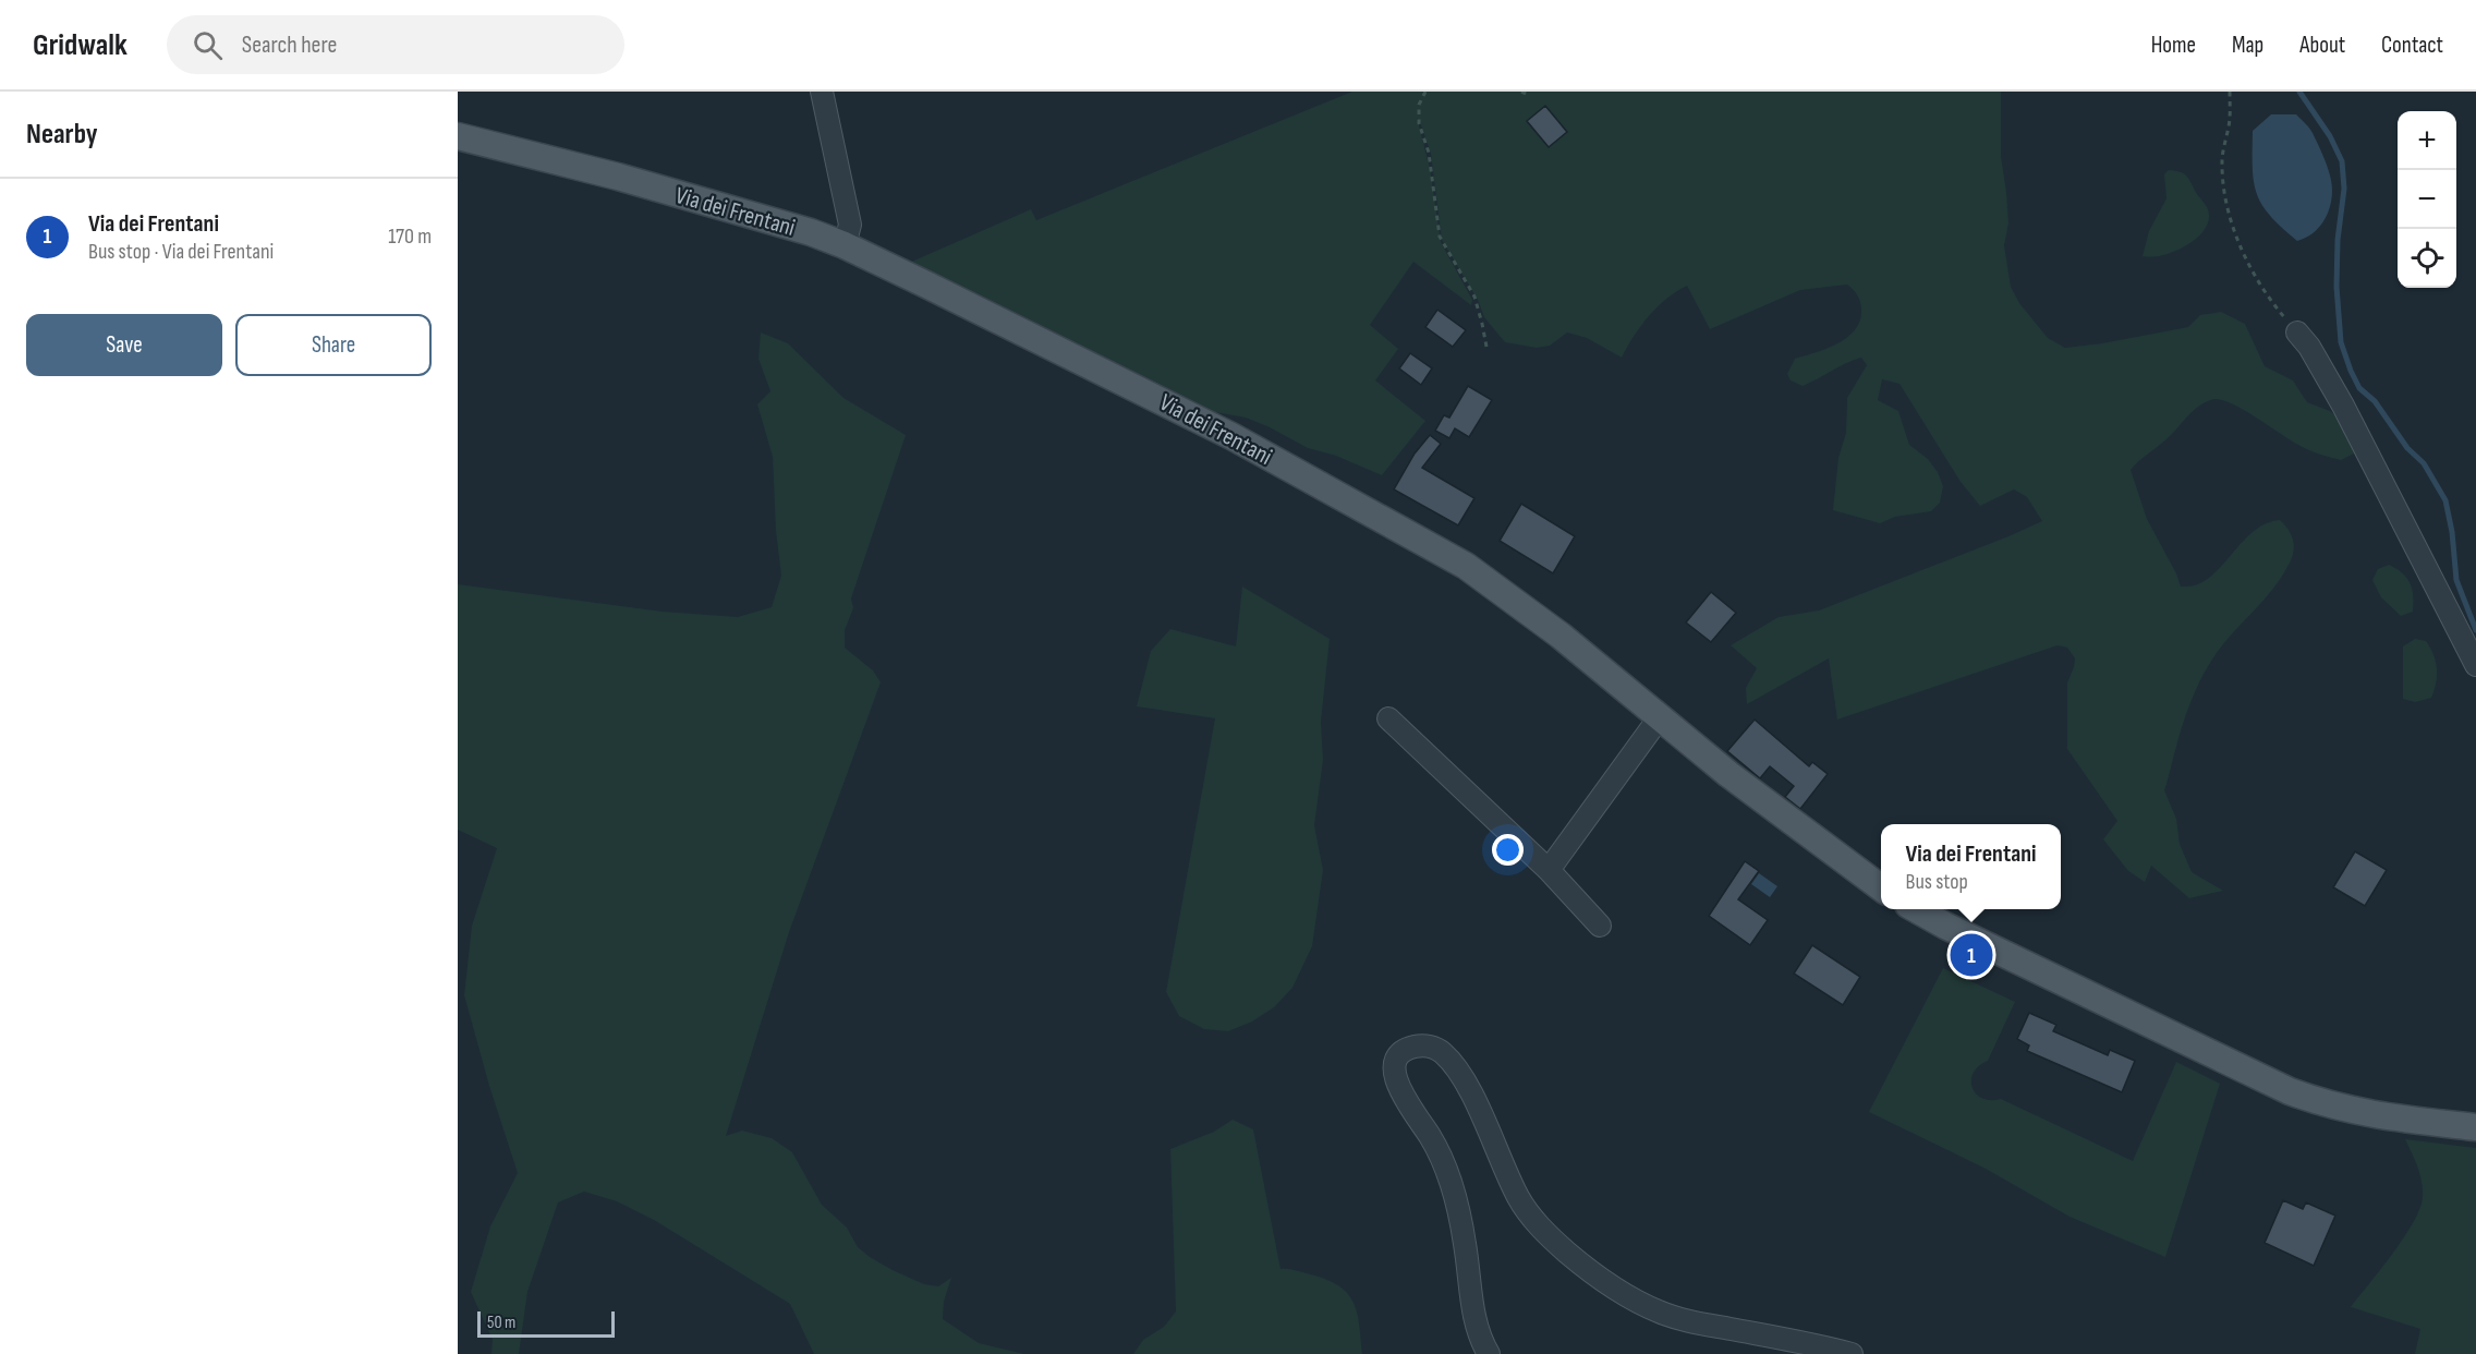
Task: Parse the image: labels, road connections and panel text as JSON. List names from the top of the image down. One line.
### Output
{"streets":{"main road":["Via dei Frentani"]},"scale_bar":"50 m","page":{"header":"Gridwalk","search":"Search here","nav":["Home","Map","About","Contact"],"heading":"Nearby","map_buttons":["+","−"],"list":[{"mark":"1","name":"Via dei Frentani","note":"Bus stop · Via dei Frentani","value":"170 m"}],"buttons":["Save","Share"],"popup":["Via dei Frentani","Bus stop"],"pins":"1","scale":"50 m"}}
